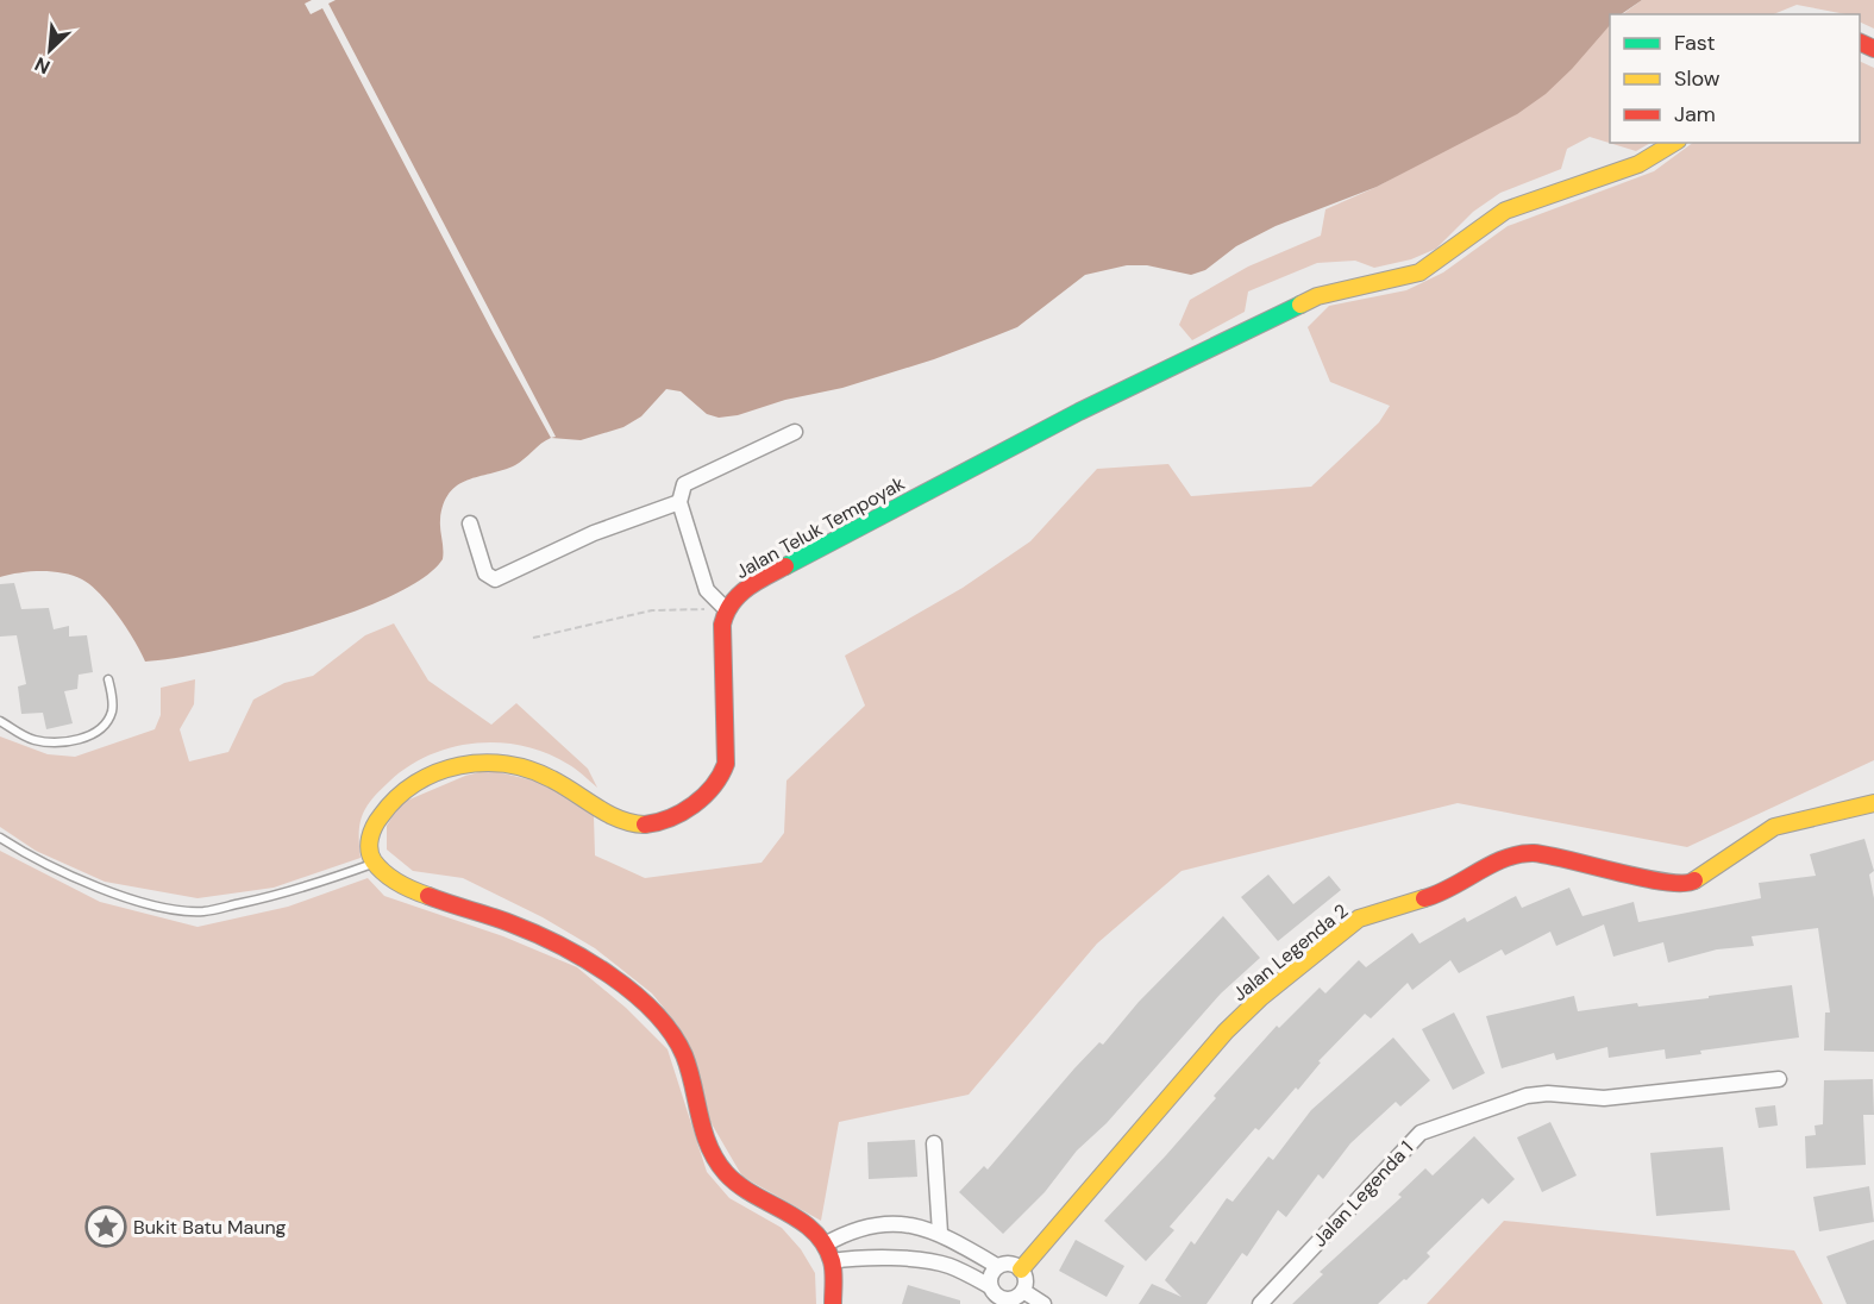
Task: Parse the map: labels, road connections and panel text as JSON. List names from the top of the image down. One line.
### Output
{"streets":{"street":["Jalan Teluk Tempoyak","Jalan Legenda 2","Jalan Legenda 1"]},"places":{"place":["Bukit Batu Maung"]},"legend":["Fast","Slow","Jam"],"north":"bottom left"}
